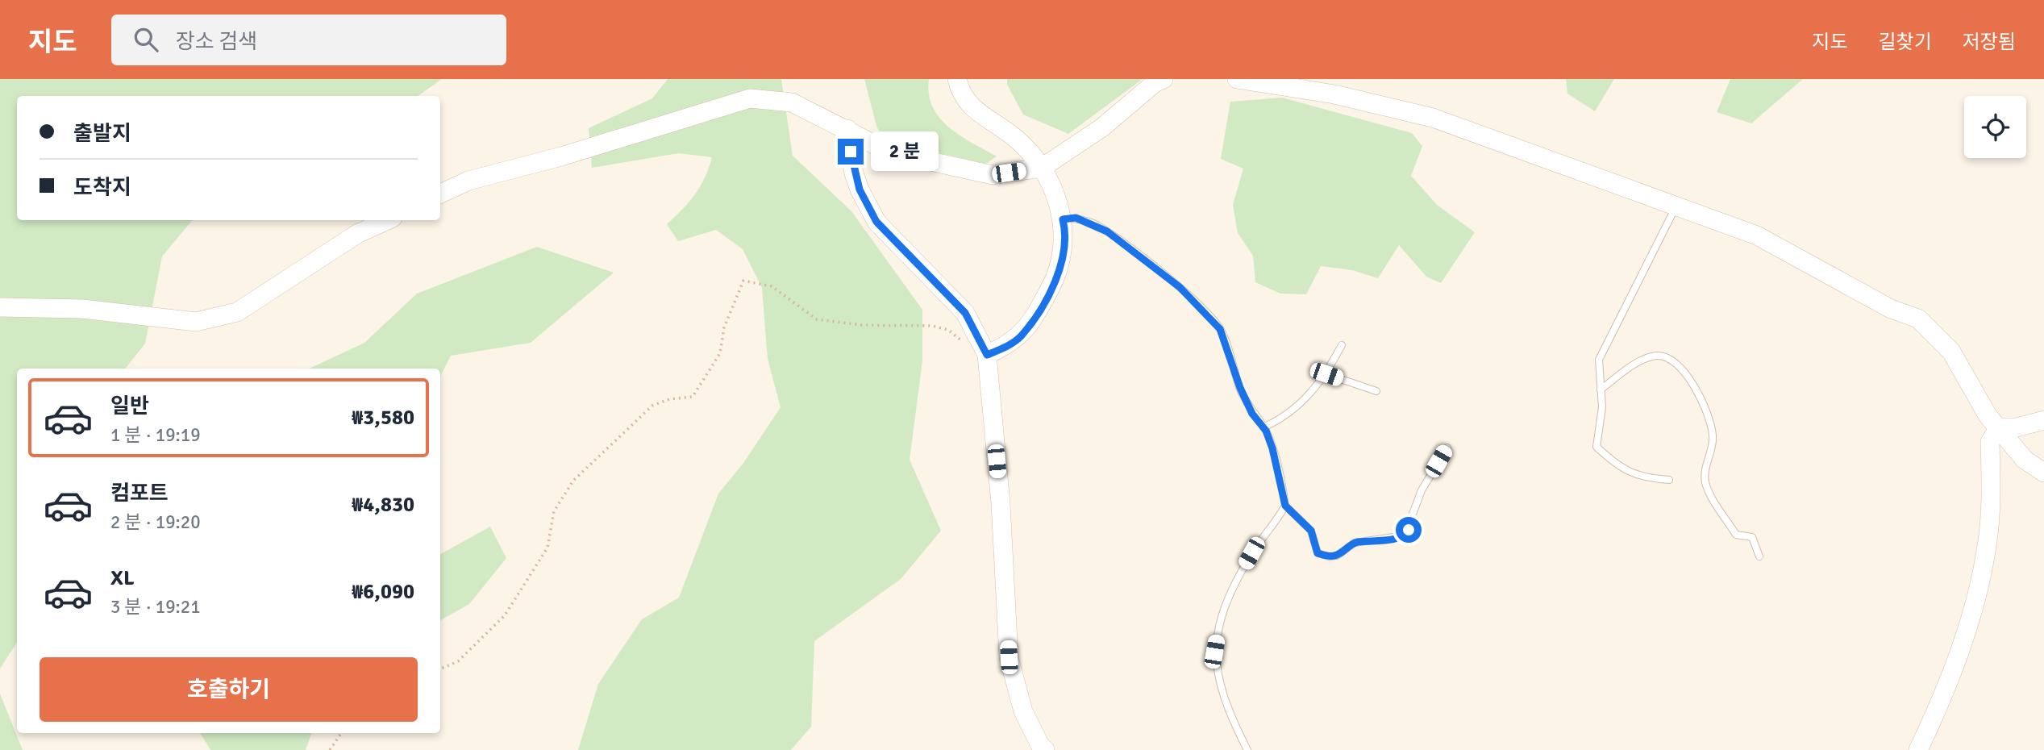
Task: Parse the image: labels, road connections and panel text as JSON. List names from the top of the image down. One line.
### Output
{"page":{"header":"지도","search":"장소 검색","nav":["지도","길찾기","저장됨"],"banner":["출발지","도착지"],"bubble":"2 분","list":[{"name":"일반","note":"1 분 · 19:19","value":"₩3,580"},{"name":"컴포트","note":"2 분 · 19:20","value":"₩4,830"},{"name":"XL","note":"3 분 · 19:21","value":"₩6,090"}],"buttons":"호출하기"}}
